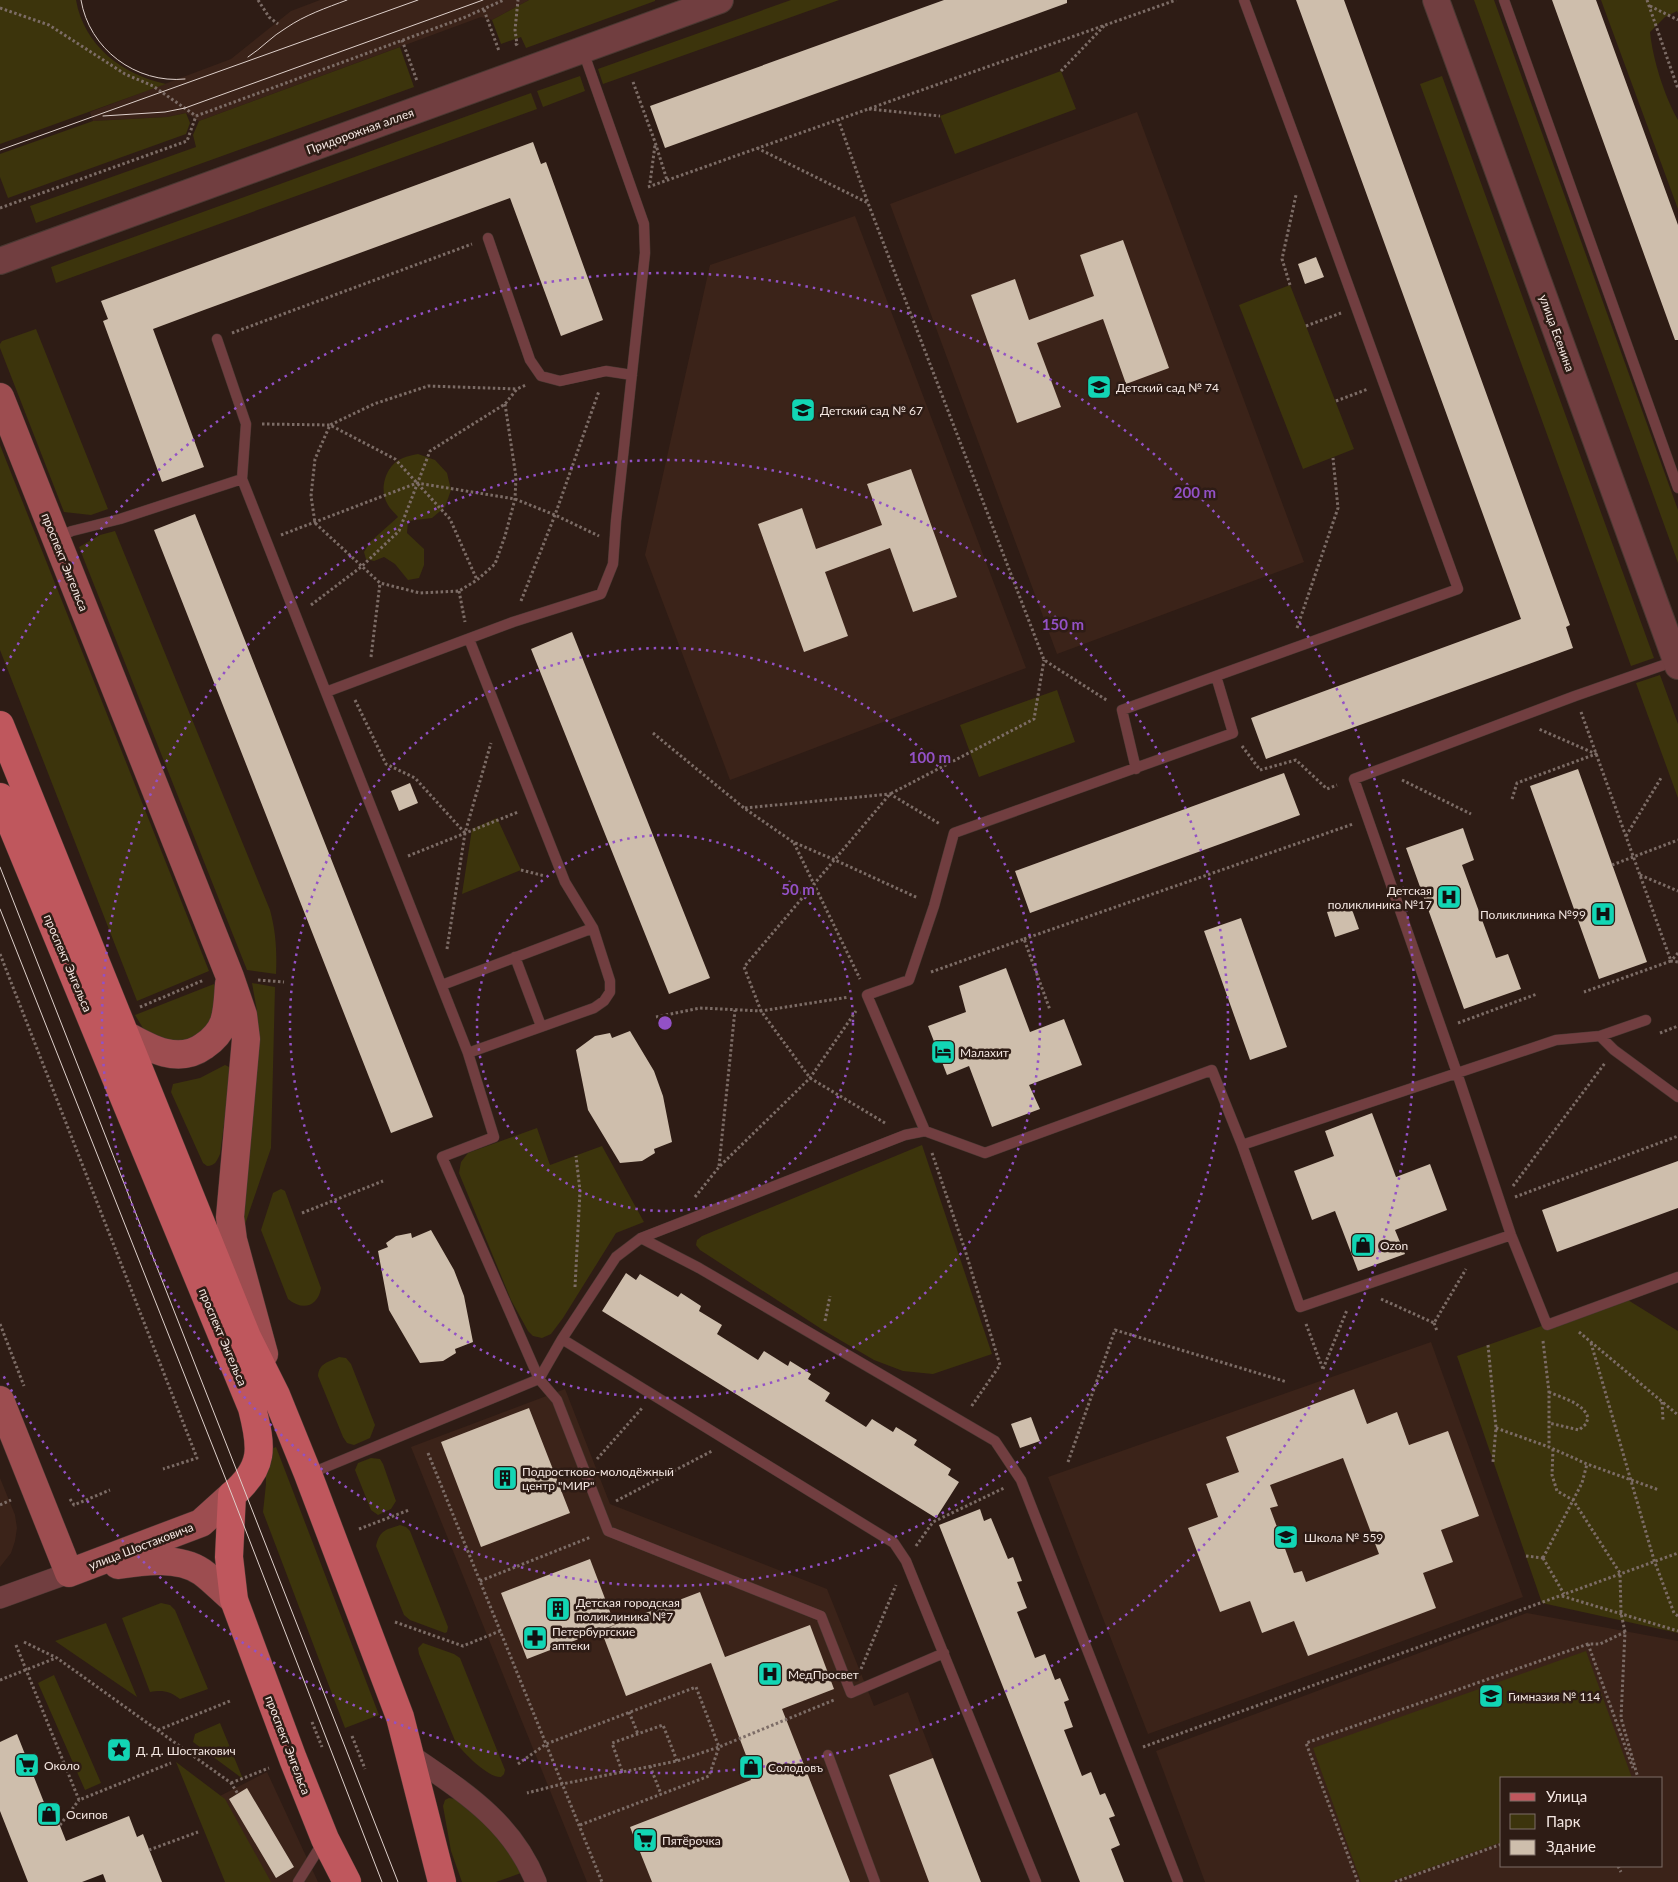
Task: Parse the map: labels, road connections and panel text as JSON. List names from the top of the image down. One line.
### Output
{"streets":{"main road":["проспект Энгельса","улица Шостаковича"],"street":["Придорожная аллея","улица Есенина"]},"crossings":[["проспект Энгельса","улица Шостаковича"]],"places":{"school or university":["Детский сад № 74","Детский сад № 67","Школа № 559","Гимназия № 114"],"hospital":["Детская поликлиника №17","Поликлиника №99","МедПросвет"],"hotel":["Малахит"],"shop":["Ozon","Солодовъ","Осипов"],"building":["Подростково-молодёжный центр \"МИР\"","Детская городская поликлиника №7"],"pharmacy":["Петербургские аптеки"],"place":["Д. Д. Шостакович"],"supermarket":["Около","Пятёрочка"]},"legend":["Улица","Парк","Здание"],"rings":["200 m","150 m","100 m","50 m"]}
